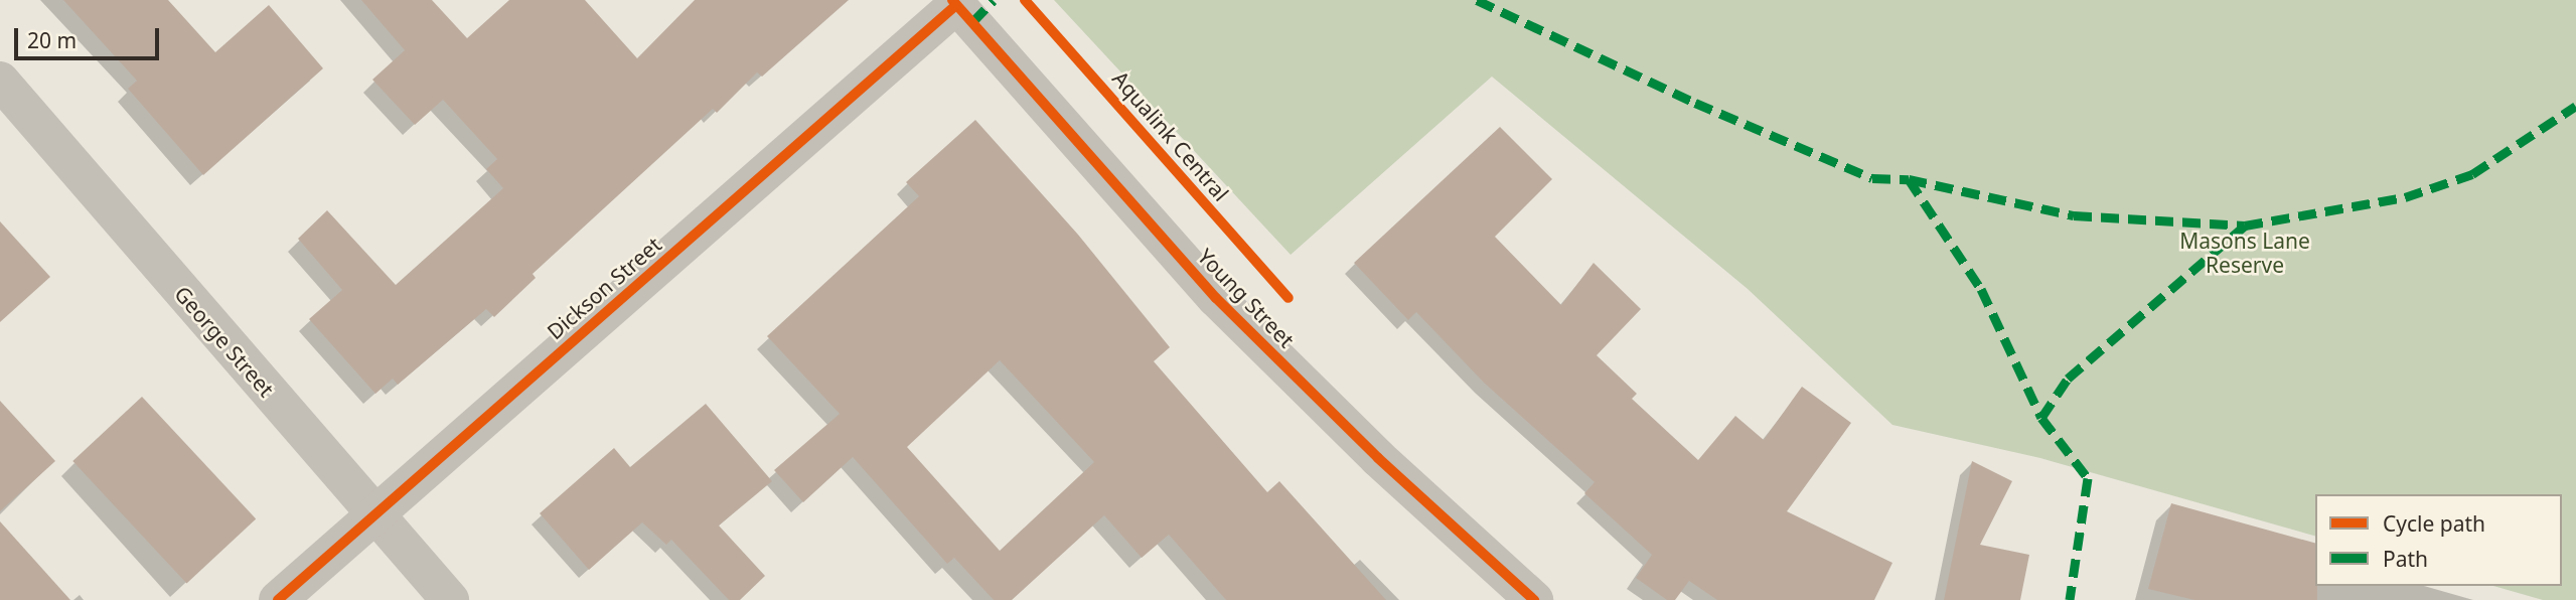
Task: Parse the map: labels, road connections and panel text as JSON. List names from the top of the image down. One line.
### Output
{"streets":{"street":["Dickson Street","Young Street","George Street"],"cycle path":["Aqualink Central"]},"crossings":[["Dickson Street","Young Street"],["Dickson Street","George Street"]],"parks":["Masons Lane Reserve"],"legend":["Cycle path","Path"],"scale_bar":"20 m"}
